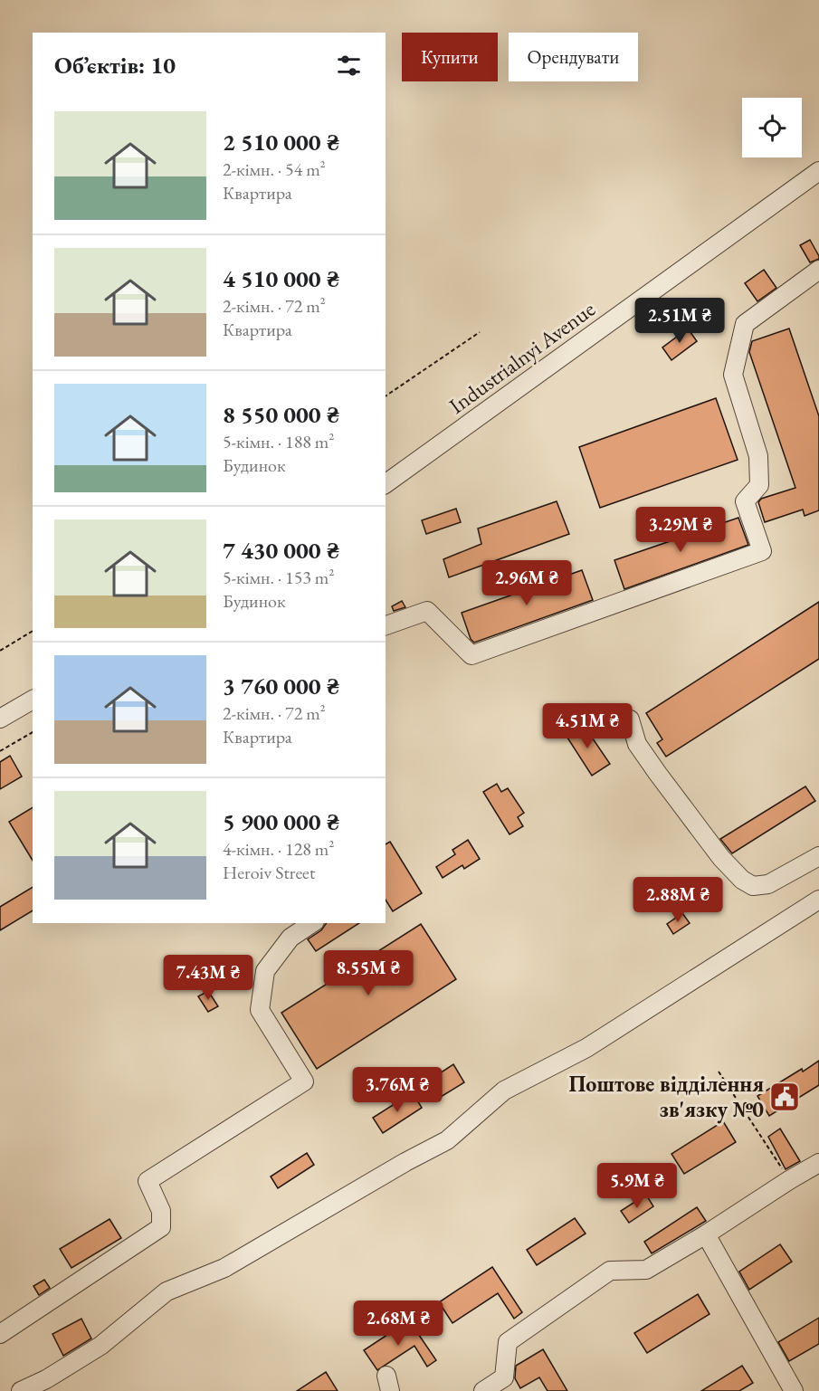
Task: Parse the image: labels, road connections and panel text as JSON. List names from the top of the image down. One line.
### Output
{"streets":{"street":["Industrialnyi Avenue"]},"places":{"public building":["Поштове відділення зв'язку №0"]},"page":{"chip":["Купити","Орендувати"],"heading":"Об’єктів: 10","list":[{"name":"2 510 000 ₴","note":"2-кімн. · 54 m² · Квартира"},{"name":"4 510 000 ₴","note":"2-кімн. · 72 m² · Квартира"},{"name":"8 550 000 ₴","note":"5-кімн. · 188 m² · Будинок"},{"name":"7 430 000 ₴","note":"5-кімн. · 153 m² · Будинок"},{"name":"3 760 000 ₴","note":"2-кімн. · 72 m² · Квартира"},{"name":"5 900 000 ₴","note":"4-кімн. · 128 m² · Heroiv Street"}],"price":["2.51M ₴","3.29M ₴","2.96M ₴","4.51M ₴","2.88M ₴","8.55M ₴","7.43M ₴","3.76M ₴","5.9M ₴","2.68M ₴"]}}
